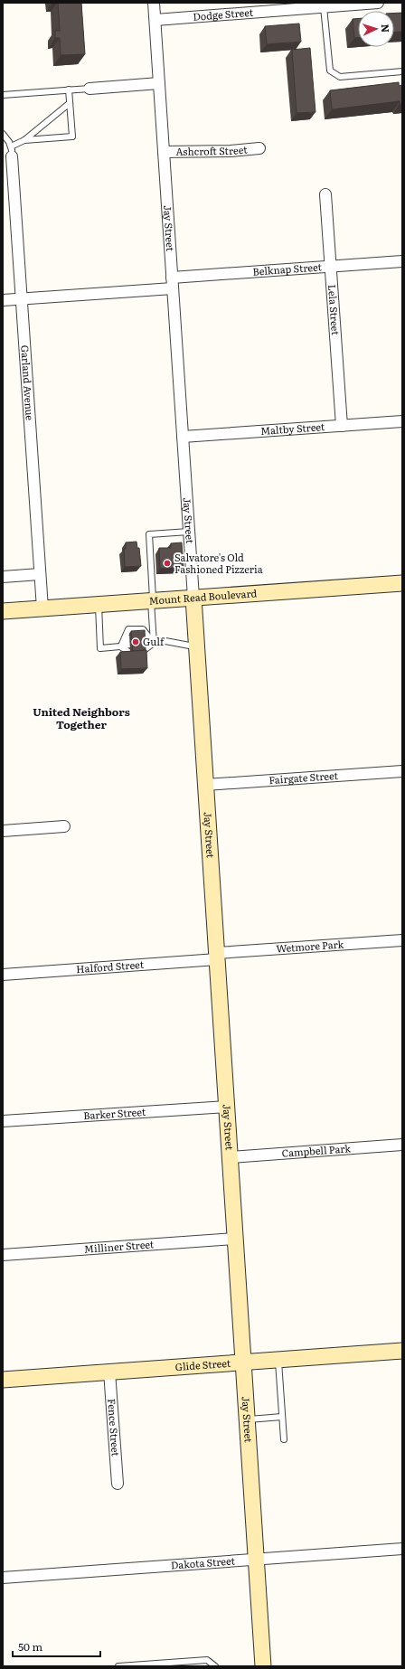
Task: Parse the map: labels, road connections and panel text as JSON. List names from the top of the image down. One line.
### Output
{"streets":{"street":["Dodge Street","Ashcroft Street","Jay Street","Belknap Street","Lela Street","Garland Avenue","Maltby Street","Mount Read Boulevard","Fairgate Street","Wetmore Park","Halford Street","Barker Street","Campbell Park","Milliner Street","Glide Street","Fence Street","Dakota Street"]},"crossings":[["Dodge Street","Jay Street"],["Ashcroft Street","Jay Street"],["Jay Street","Belknap Street"],["Jay Street","Maltby Street"],["Jay Street","Mount Read Boulevard"],["Jay Street","Fairgate Street"],["Jay Street","Wetmore Park"],["Jay Street","Halford Street"],["Jay Street","Barker Street"],["Jay Street","Campbell Park"],["Jay Street","Milliner Street"],["Jay Street","Glide Street"],["Jay Street","Dakota Street"],["Belknap Street","Lela Street"],["Lela Street","Maltby Street"],["Garland Avenue","Mount Read Boulevard"],["Wetmore Park","Halford Street"],["Glide Street","Fence Street"]],"districts":["United Neighbors Together"],"places":["Salvatore's Old Fashioned Pizzeria","Gulf"],"scale_bar":"50 m","north":"right"}
